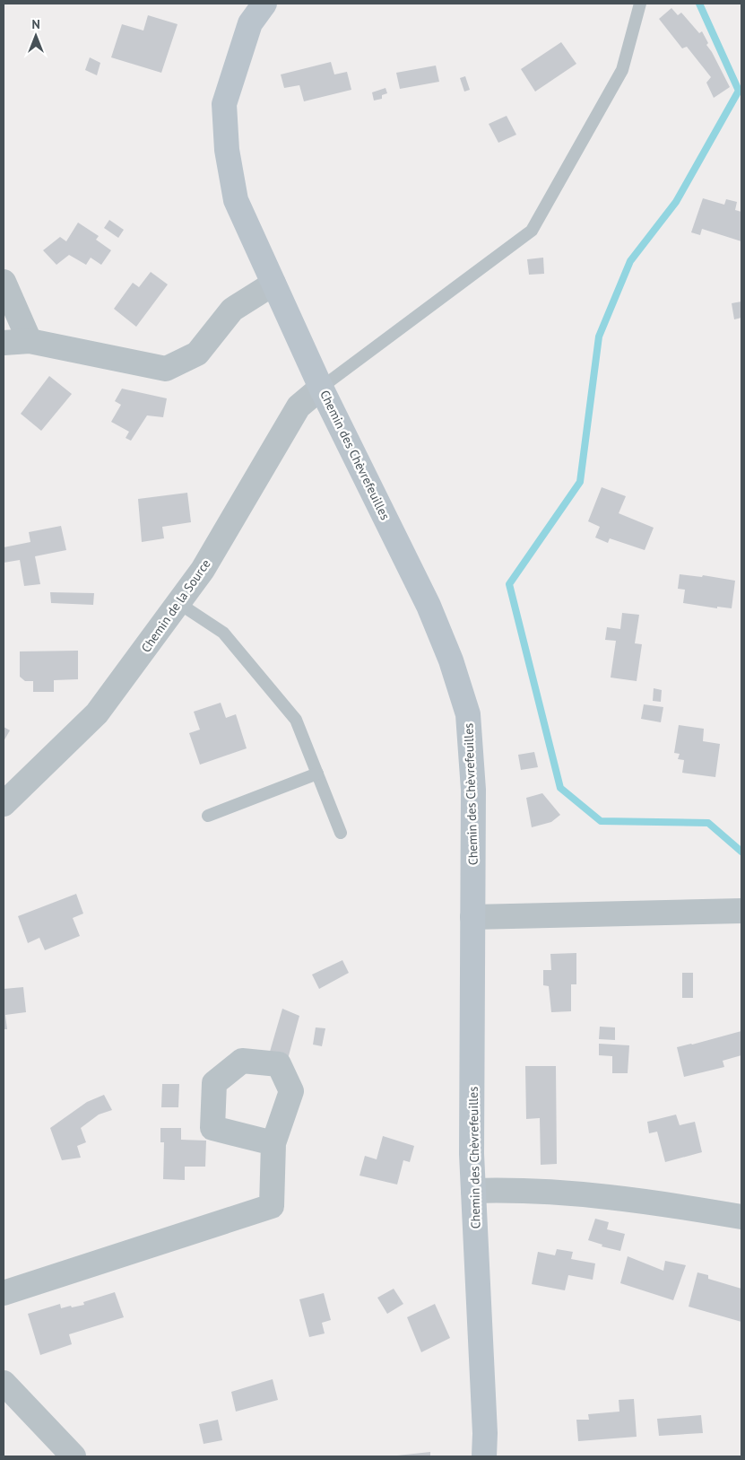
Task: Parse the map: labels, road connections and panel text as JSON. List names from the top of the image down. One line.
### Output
{"streets":{"street":["Chemin des Chèvrefeuilles","Chemin de la Source"]},"crossings":[["Chemin des Chèvrefeuilles","Chemin de la Source"]],"north":"top"}
